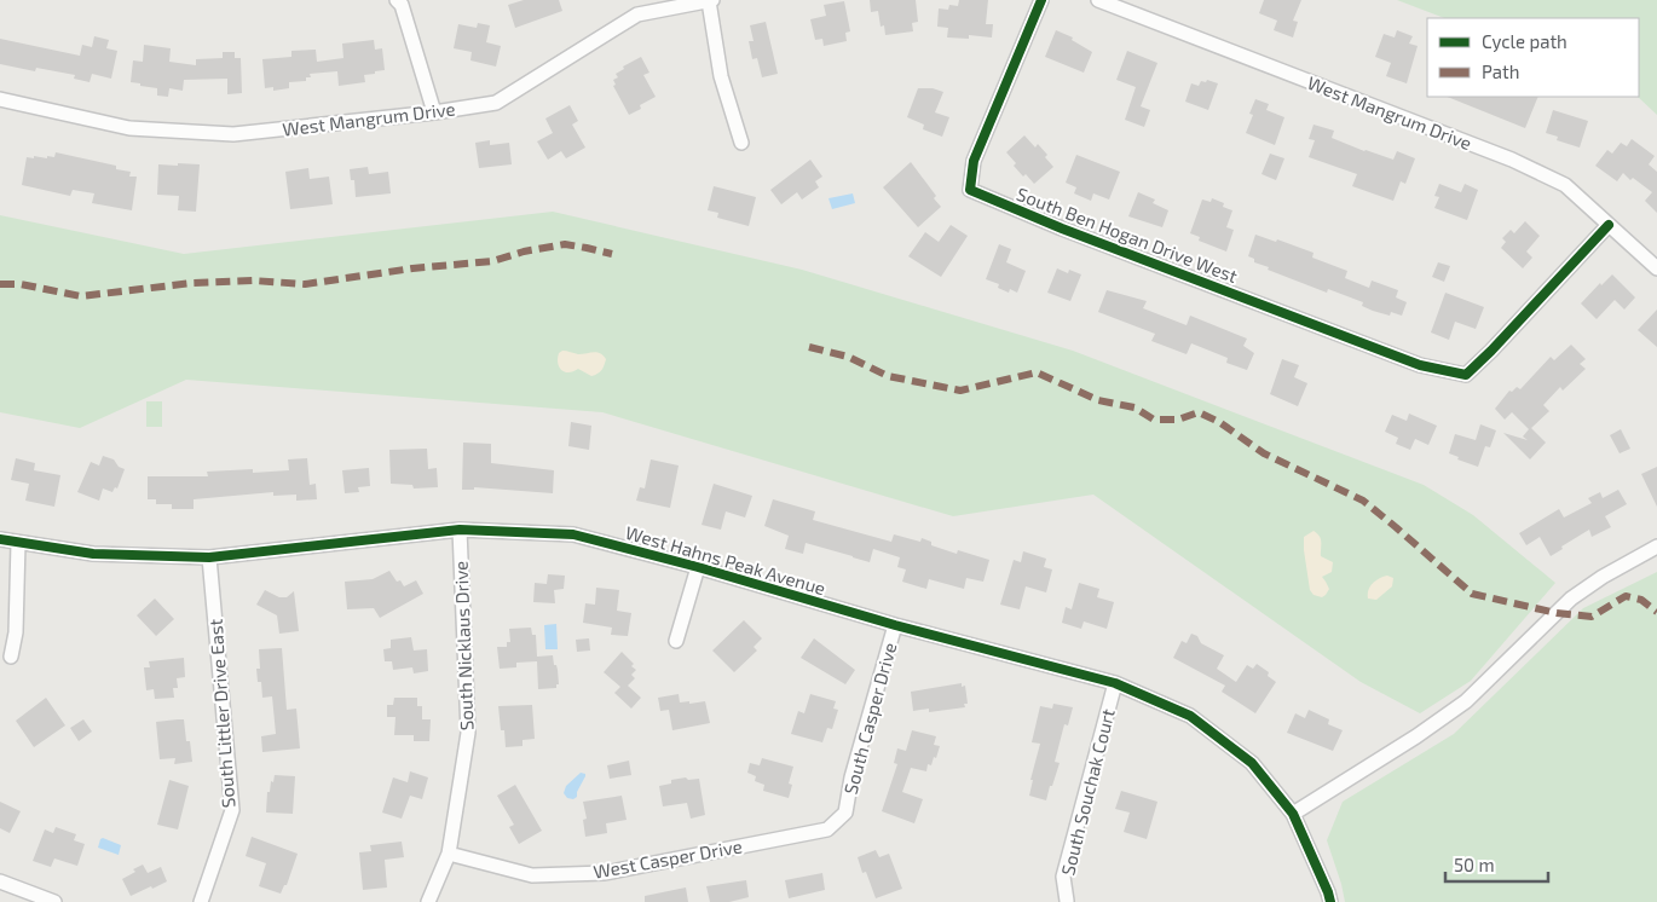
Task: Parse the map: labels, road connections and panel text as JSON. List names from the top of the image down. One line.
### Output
{"streets":{"street":["West Mangrum Drive","South Ben Hogan Drive West","West Hahns Peak Avenue","South Nicklaus Drive","South Littler Drive East","South Casper Drive","South Souchak Court","West Casper Drive"]},"crossings":[["West Mangrum Drive","South Ben Hogan Drive West"],["West Hahns Peak Avenue","South Nicklaus Drive"],["West Hahns Peak Avenue","South Littler Drive East"],["West Hahns Peak Avenue","South Casper Drive"],["West Hahns Peak Avenue","South Souchak Court"],["South Nicklaus Drive","West Casper Drive"],["South Casper Drive","West Casper Drive"]],"legend":["Cycle path","Path"],"scale_bar":"50 m"}
